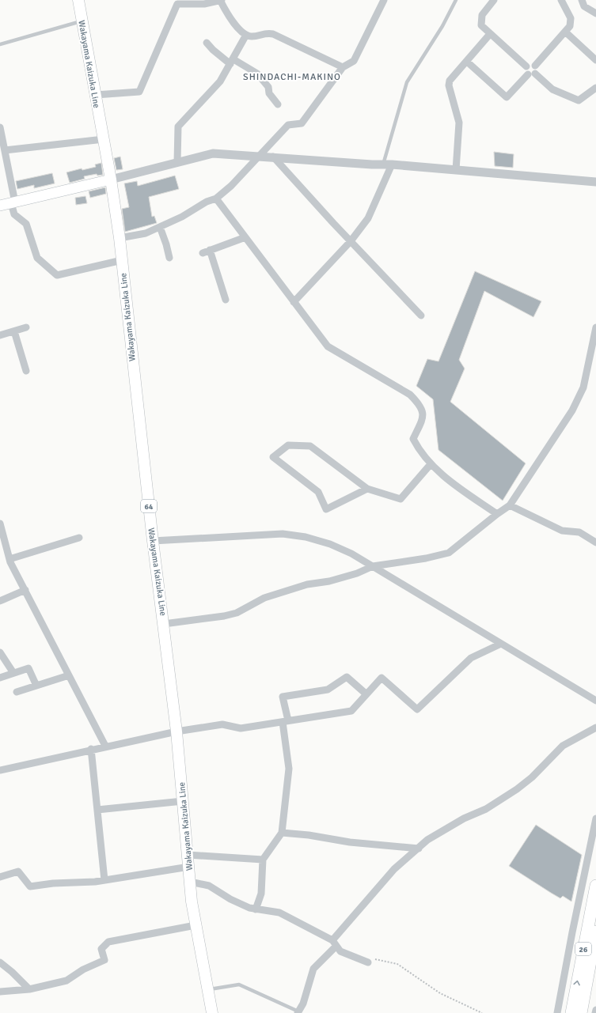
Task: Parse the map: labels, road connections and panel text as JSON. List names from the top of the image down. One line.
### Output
{"streets":{"highway":["26"],"main road":["Wakayama Kaizuka Line","64"]},"districts":["SHINDACHI-MAKINO"]}
